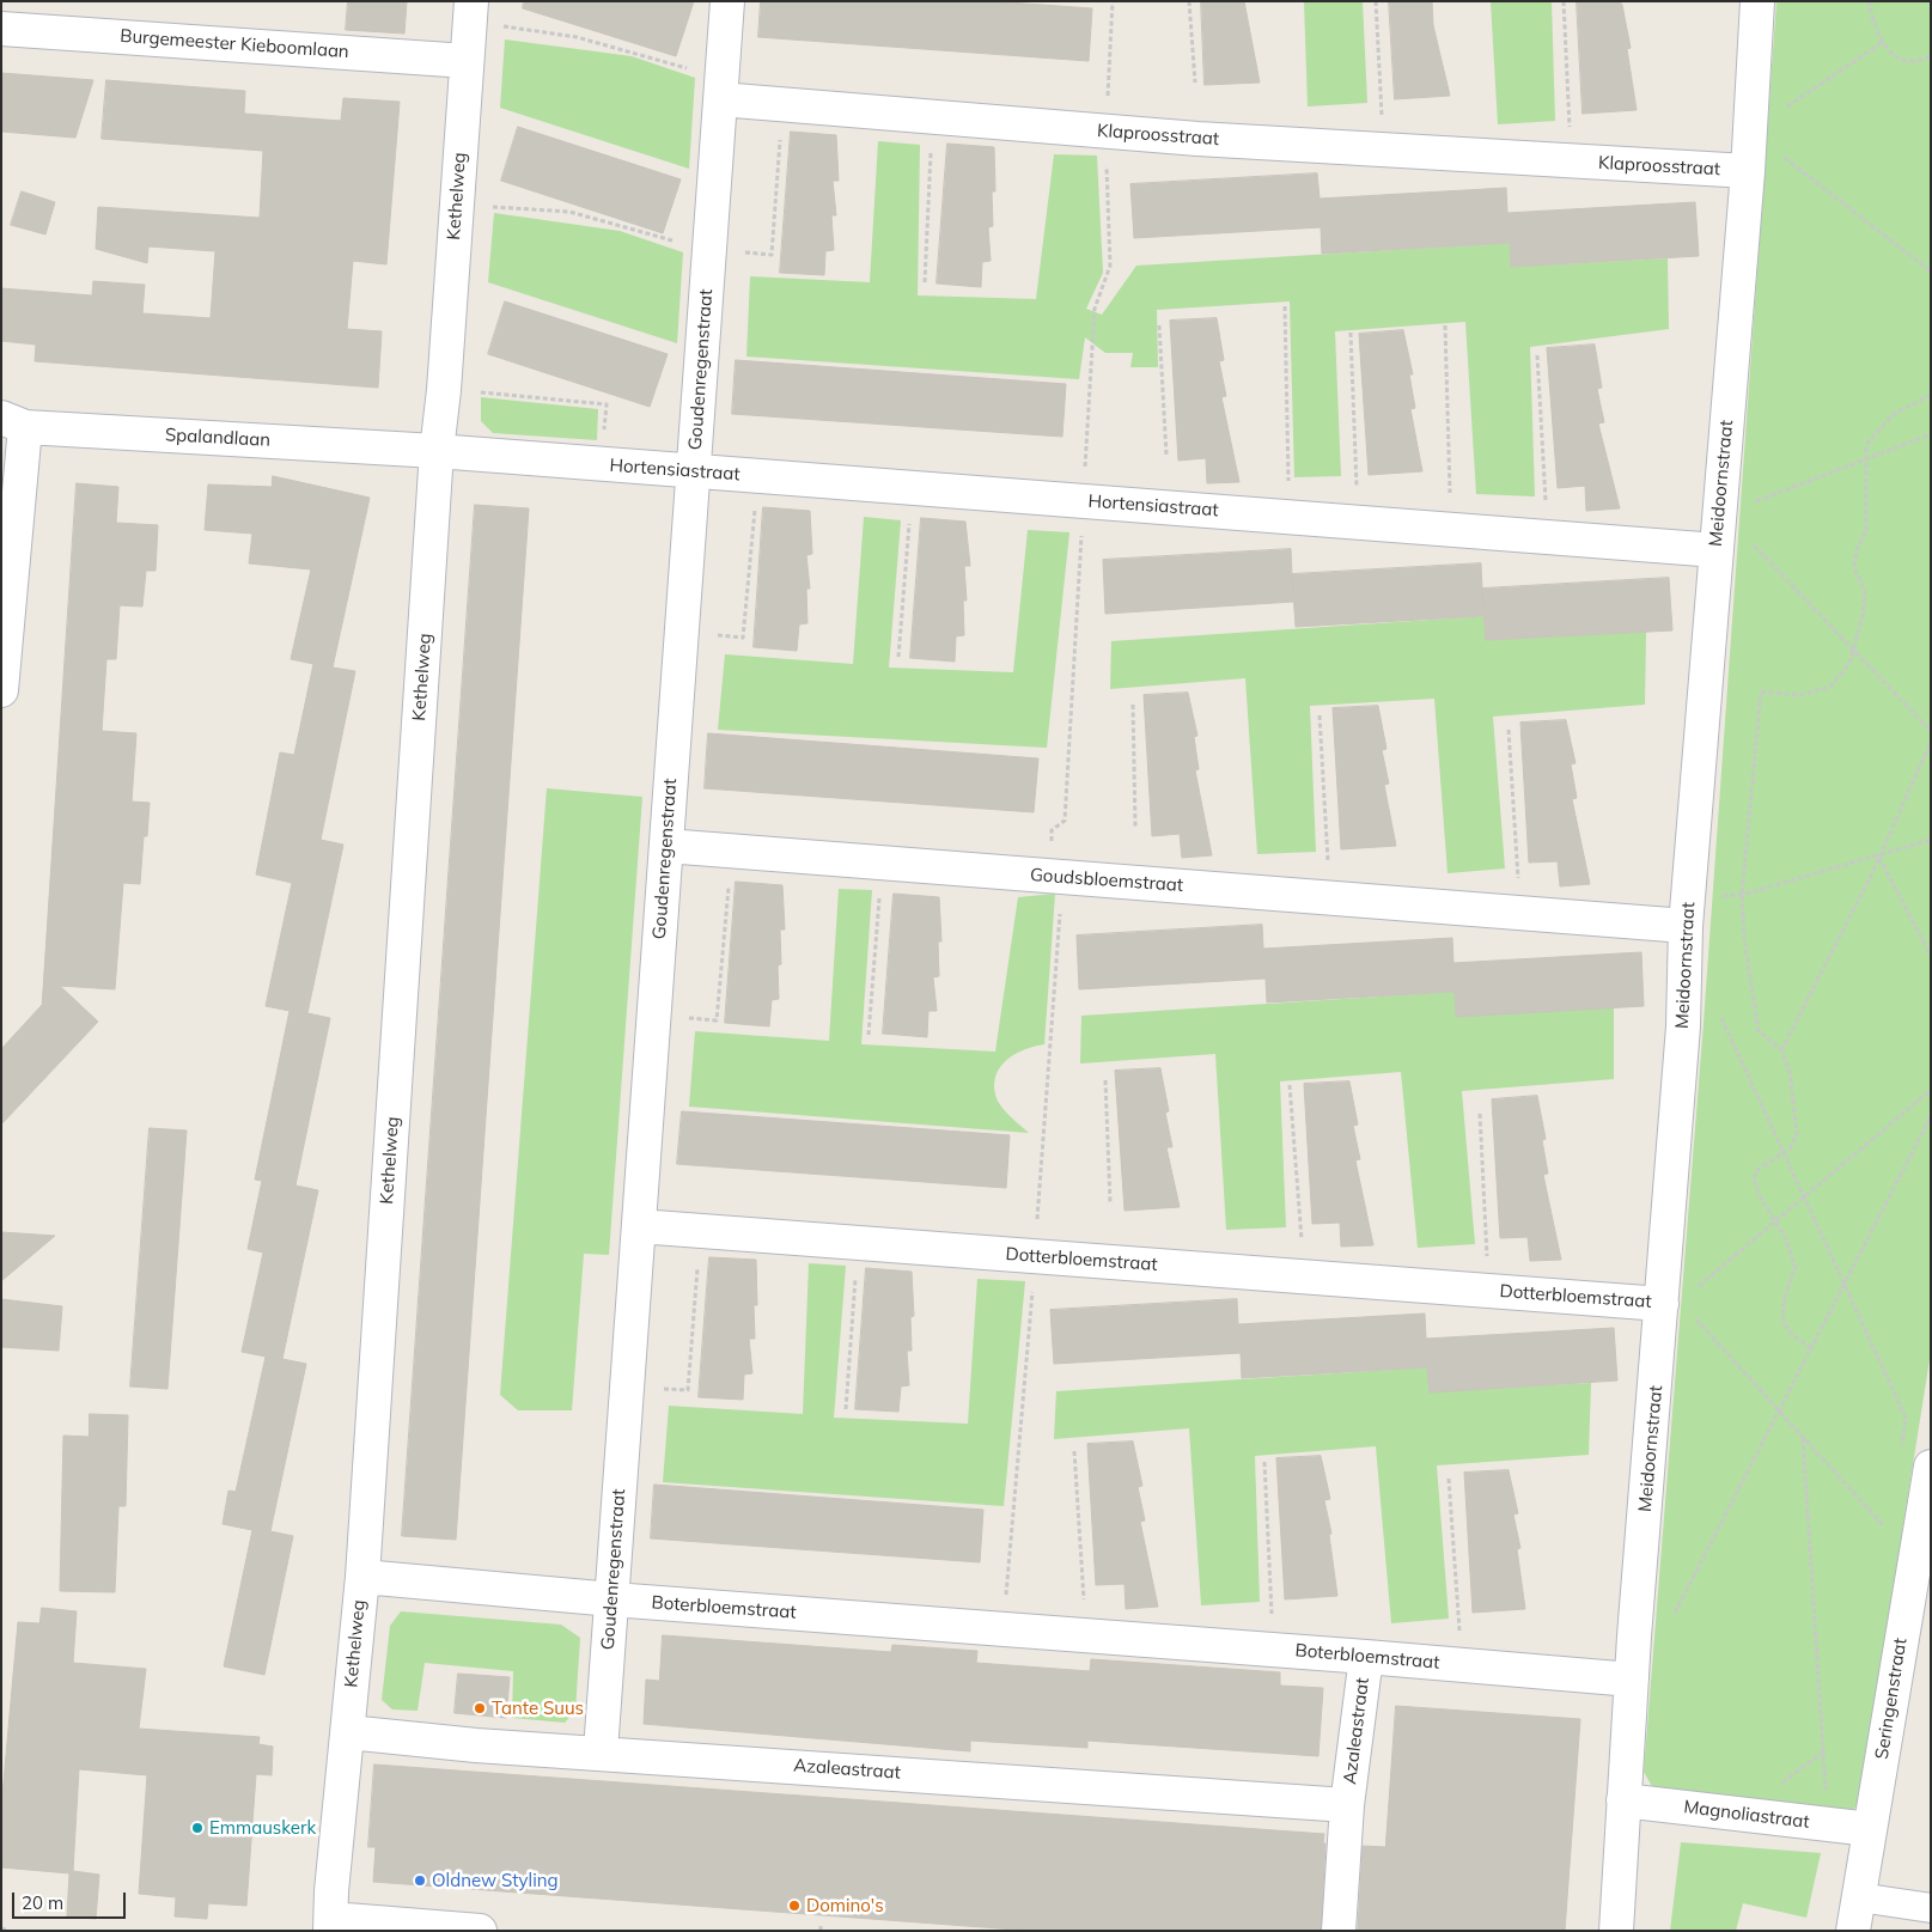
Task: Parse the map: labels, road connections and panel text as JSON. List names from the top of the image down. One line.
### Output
{"streets":{"street":["Burgemeester Kieboomlaan","Klaproosstraat","Kethelweg","Goudenregenstraat","Spalandlaan","Hortensiastraat","Meidoornstraat","Goudsbloemstraat","Dotterbloemstraat","Boterbloemstraat","Seringenstraat","Azaleastraat","Magnoliastraat"]},"crossings":[["Burgemeester Kieboomlaan","Kethelweg"],["Klaproosstraat","Goudenregenstraat"],["Klaproosstraat","Meidoornstraat"],["Kethelweg","Goudenregenstraat"],["Kethelweg","Spalandlaan"],["Kethelweg","Hortensiastraat"],["Kethelweg","Boterbloemstraat"],["Kethelweg","Azaleastraat"],["Goudenregenstraat","Hortensiastraat"],["Goudenregenstraat","Goudsbloemstraat"],["Goudenregenstraat","Dotterbloemstraat"],["Goudenregenstraat","Boterbloemstraat"],["Goudenregenstraat","Azaleastraat"],["Spalandlaan","Hortensiastraat"],["Hortensiastraat","Meidoornstraat"],["Meidoornstraat","Goudsbloemstraat"],["Meidoornstraat","Dotterbloemstraat"],["Meidoornstraat","Boterbloemstraat"],["Meidoornstraat","Magnoliastraat"],["Boterbloemstraat","Azaleastraat"],["Seringenstraat","Magnoliastraat"]],"places":["Tante Suus","Emmauskerk","Oldnew Styling","Domino's"],"scale_bar":"20 m"}
